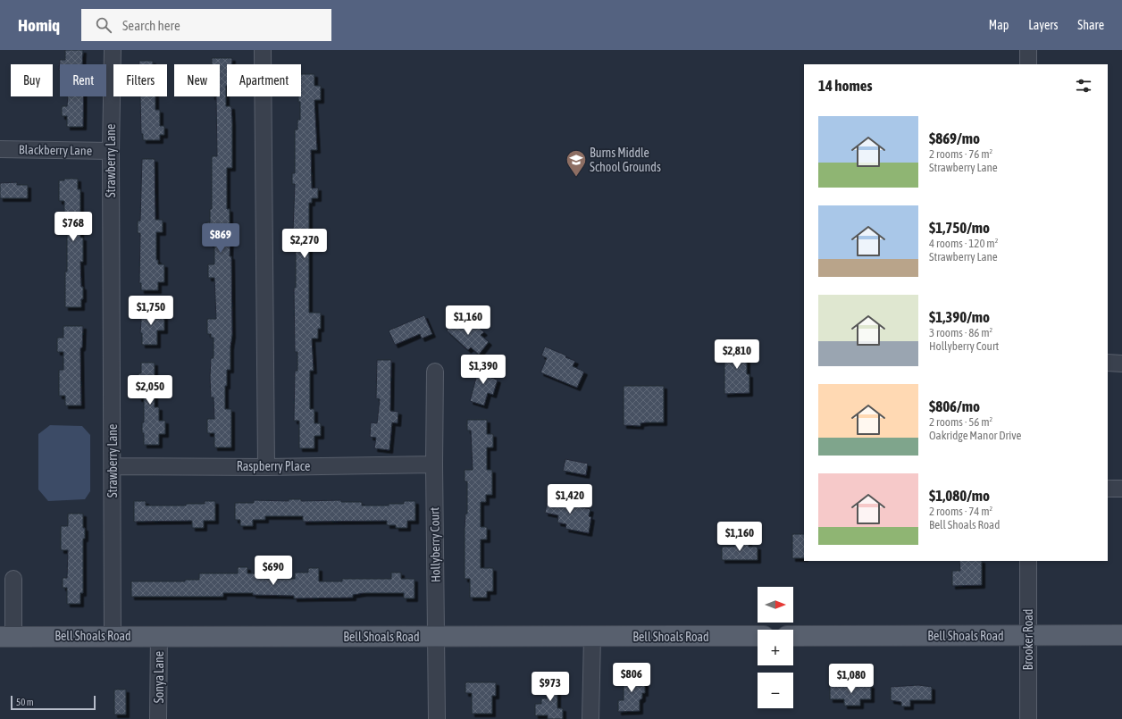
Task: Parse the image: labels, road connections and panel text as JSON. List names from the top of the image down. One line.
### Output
{"streets":{"main road":["Bell Shoals Road"],"street":["Blackberry Lane","Strawberry Lane","Raspberry Place","Hollyberry Court","Brooker Road","Sonya Lane"]},"crossings":[["Blackberry Lane","Strawberry Lane"],["Strawberry Lane","Raspberry Place"],["Strawberry Lane","Bell Shoals Road"],["Raspberry Place","Hollyberry Court"],["Hollyberry Court","Bell Shoals Road"],["Bell Shoals Road","Brooker Road"],["Bell Shoals Road","Sonya Lane"]],"places":{"school or university":["Burns Middle School Grounds"]},"scale_bar":"50 m","north":"right","page":{"header":"Homiq","search":"Search here","nav":["Map","Layers","Share"],"chip":["Buy","Rent","Filters","New","Apartment"],"heading":"14 homes","list":[{"name":"$869/mo","note":"2 rooms · 76 m² · Strawberry Lane"},{"name":"$1,750/mo","note":"4 rooms · 120 m² · Strawberry Lane"},{"name":"$1,390/mo","note":"3 rooms · 86 m² · Hollyberry Court"},{"name":"$806/mo","note":"2 rooms · 56 m² · Oakridge Manor Drive"},{"name":"$1,080/mo","note":"2 rooms · 74 m² · Bell Shoals Road"}],"price":["$768","$869","$2,270","$1,750","$1,160","$2,810","$1,390","$2,050","$1,420","$1,160","$690","$806","$1,080","$973"],"map_buttons":["+","−"],"scale":"50 m"}}
